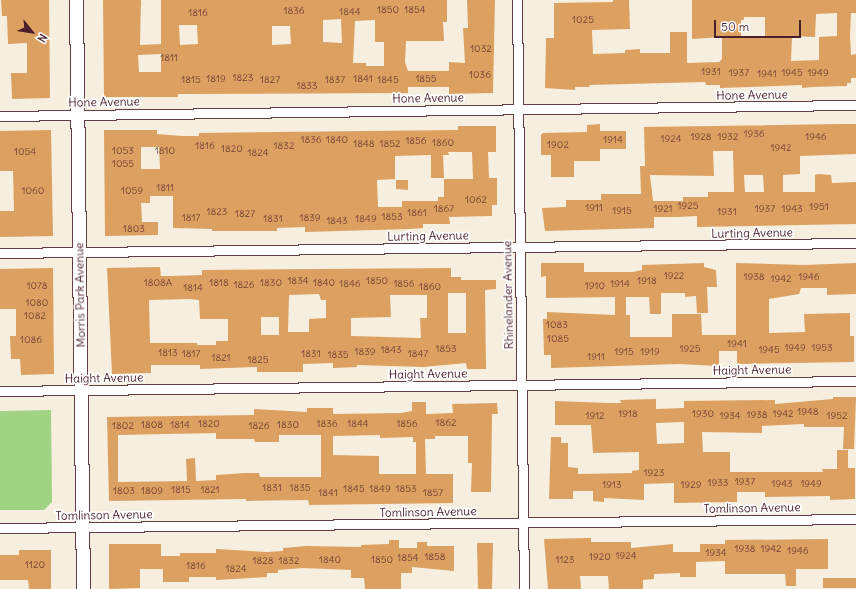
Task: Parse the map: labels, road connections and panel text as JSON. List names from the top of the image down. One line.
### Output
{"streets":{"main road":["Morris Park Avenue"],"street":["Hone Avenue","Lurting Avenue","Rhinelander Avenue","Haight Avenue","Tomlinson Avenue"]},"crossings":[["Hone Avenue","Morris Park Avenue"],["Hone Avenue","Rhinelander Avenue"],["Lurting Avenue","Morris Park Avenue"],["Lurting Avenue","Rhinelander Avenue"],["Morris Park Avenue","Haight Avenue"],["Morris Park Avenue","Tomlinson Avenue"],["Rhinelander Avenue","Haight Avenue"],["Rhinelander Avenue","Tomlinson Avenue"]],"house_numbers":["1850","1854","1836","1844","1816","1025","1032","1811","1931","1937","1945","1949","1941","1036","1823","1819","1841","1855","1815","1827","1837","1845","1833","1936","1928","1932","1946","1924","1836","1840","1914","1856","1860","1848","1852","1902","1816","1832","1942","1820","1053","1810","1054","1824","1055","1811","1060","1059","1062","1925","1951","1911","1867","1921","1937","1943","1915","1823","1931","1861","1827","1853","1817","1839","1831","1849","1843","1803","1922","1938","1946","1942","1834","1850","1918","1808A","1818","1830","1840","1846","1856","1914","1826","1078","1910","1860","1814","1080","1082","1083","1085","1086","1941","1949","1953","1853","1925","1843","1945","1839","1915","1919","1813","1817","1831","1847","1835","1911","1821","1825","1948","1918","1930","1942","1938","1912","1934","1952","1862","1820","1836","1844","1856","1808","1814","1830","1802","1826","1923","1937","1933","1943","1949","1913","1929","1831","1835","1845","1849","1853","1815","1821","1803","1809","1841","1857","1938","1942","1946","1934","1924","1858","1920","1854","1840","1850","1123","1828","1832","1120","1816","1824"],"scale_bar":"50 m","north":"bottom right"}
